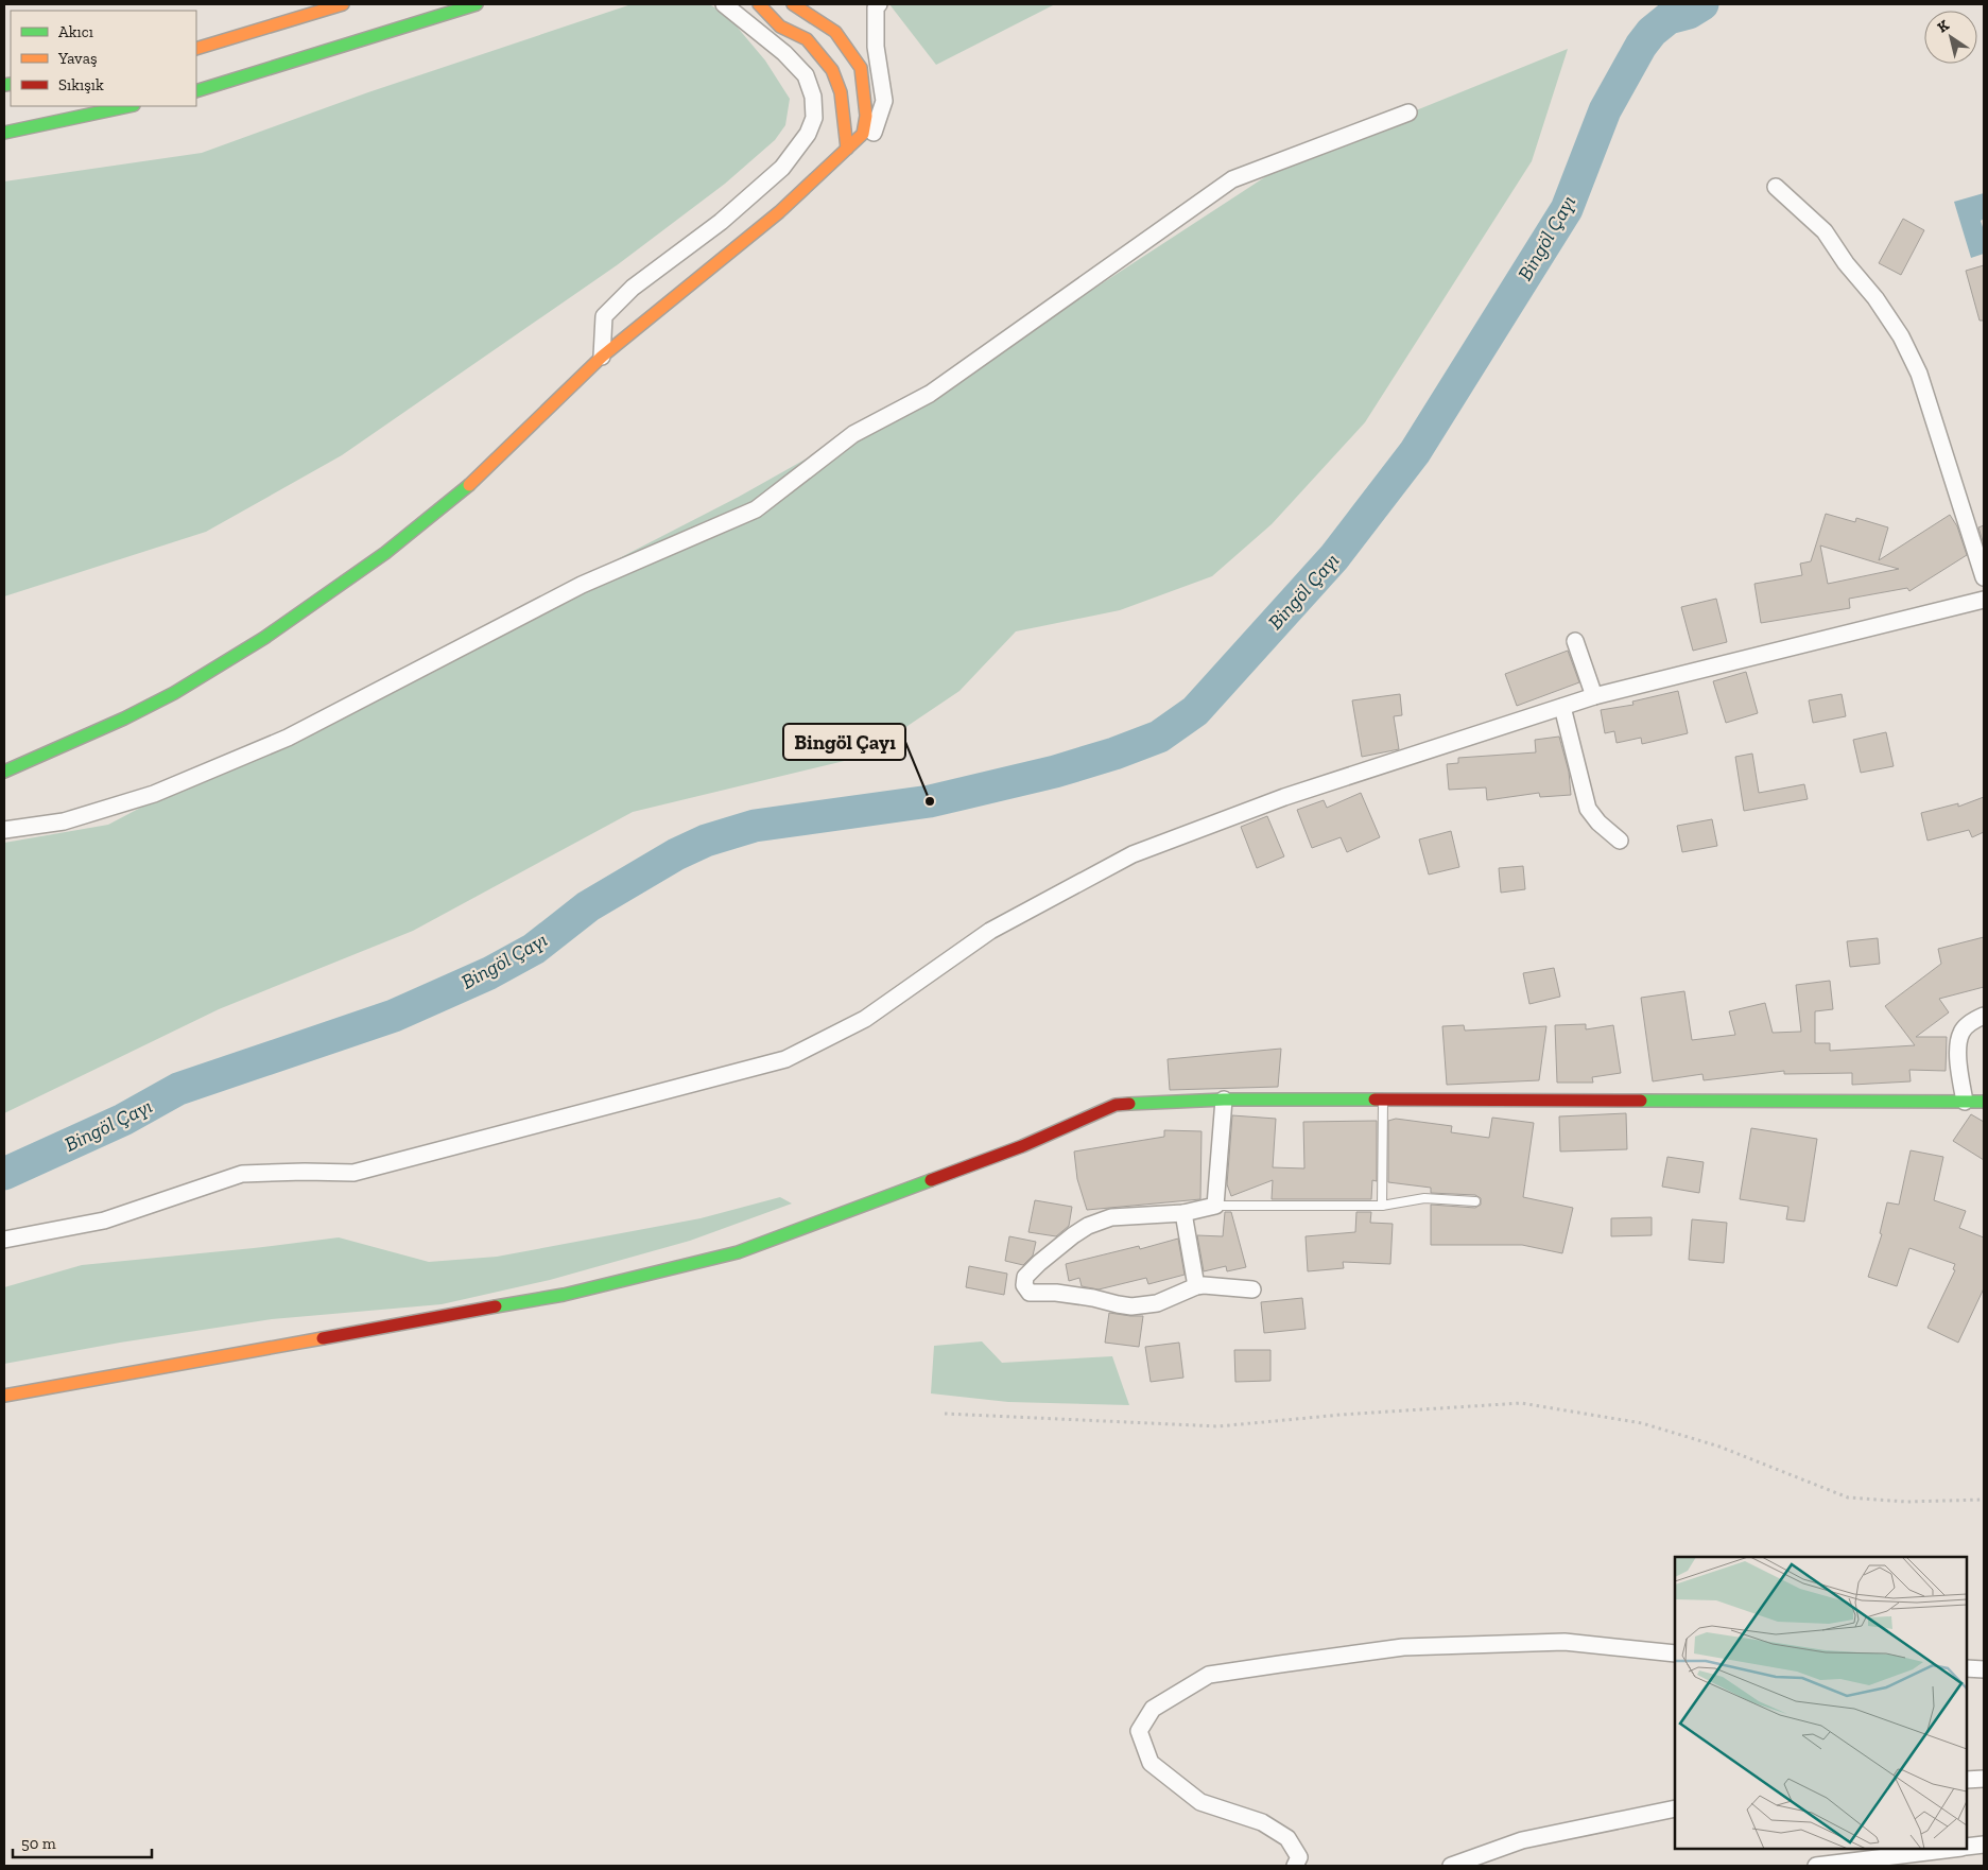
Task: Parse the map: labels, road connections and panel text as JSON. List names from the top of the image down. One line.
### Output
{"water":["Bingöl Çayı"],"places":["Bingöl Çayı"],"legend":["Akıcı","Yavaş","Sıkışık"],"scale_bar":"50 m","north":"top left"}
